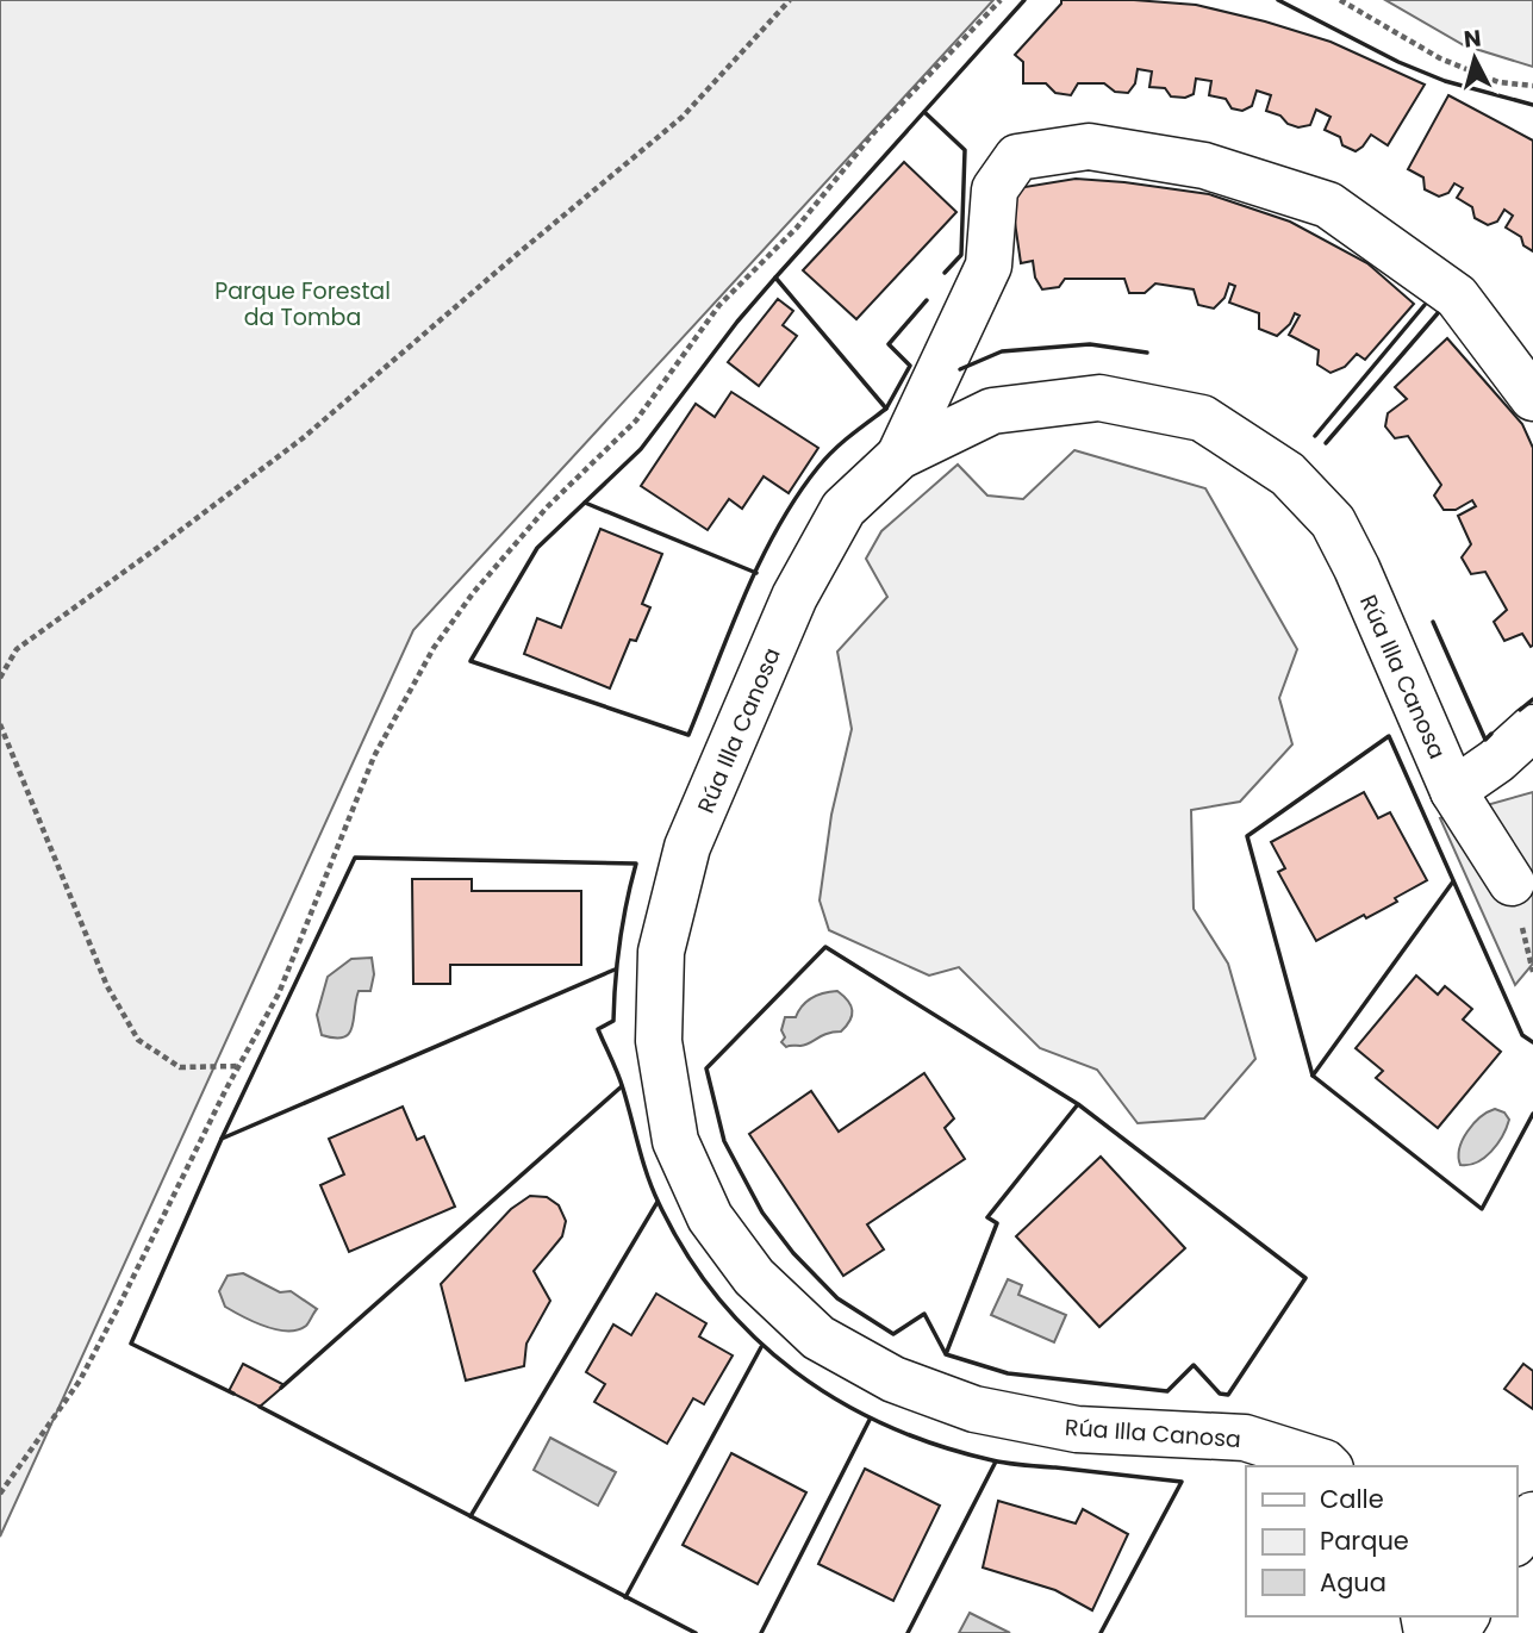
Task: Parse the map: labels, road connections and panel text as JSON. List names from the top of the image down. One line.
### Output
{"streets":{"street":["Rúa Illa Canosa"]},"parks":["Parque Forestal da Tomba"],"legend":["Calle","Parque","Agua"],"north":"top"}
